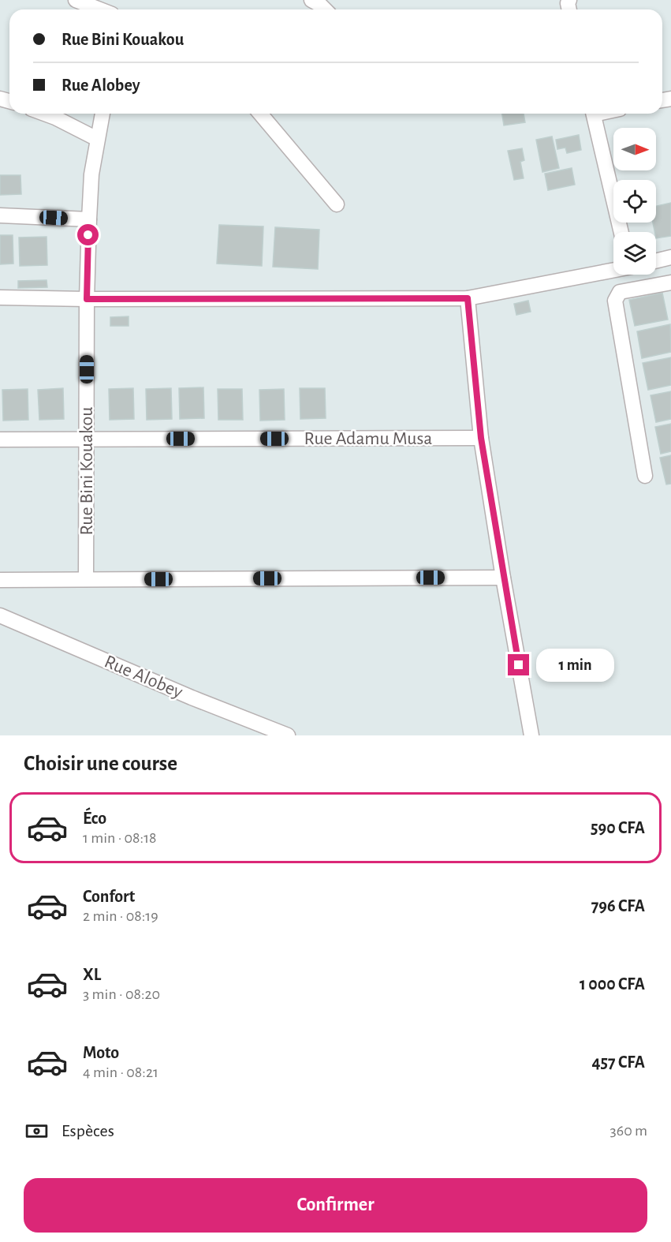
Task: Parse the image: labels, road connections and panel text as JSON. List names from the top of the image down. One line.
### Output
{"streets":{"street":["Rue Adamu Musa","Rue Bini Kouakou","Rue Alobey"]},"crossings":[["Rue Adamu Musa","Rue Bini Kouakou"]],"north":"right","page":{"banner":["Rue Bini Kouakou","Rue Alobey"],"bubble":"1 min","heading":"Choisir une course","list":[{"name":"Éco","note":"1 min · 08:18","value":"590 CFA"},{"name":"Confort","note":"2 min · 08:19","value":"796 CFA"},{"name":"XL","note":"3 min · 08:20","value":"1 000 CFA"},{"name":"Moto","note":"4 min · 08:21","value":"457 CFA"}],"pay":["Espèces","360 m"],"buttons":"Confirmer"}}
